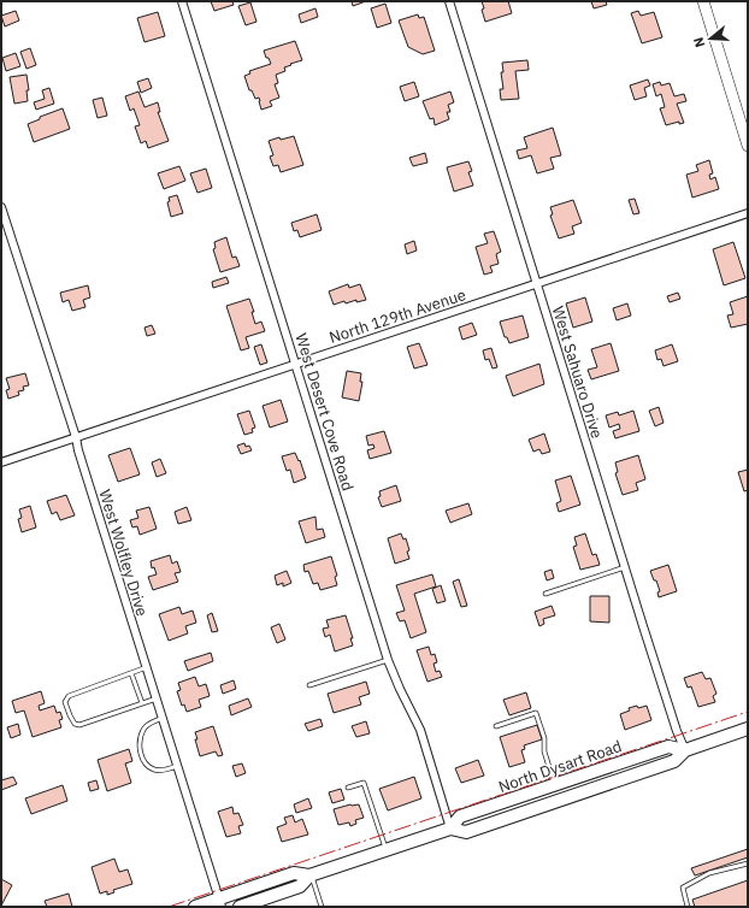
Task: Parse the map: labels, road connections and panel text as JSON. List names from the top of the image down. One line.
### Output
{"streets":{"main road":["North Dysart Road"],"street":["North 129th Avenue","West Sahuaro Drive","West Desert Cove Road","West Wolfley Drive"]},"crossings":[["North 129th Avenue","West Sahuaro Drive"],["North 129th Avenue","West Desert Cove Road"],["North 129th Avenue","West Wolfley Drive"],["West Sahuaro Drive","North Dysart Road"],["West Desert Cove Road","North Dysart Road"],["West Wolfley Drive","North Dysart Road"]],"north":"left"}
